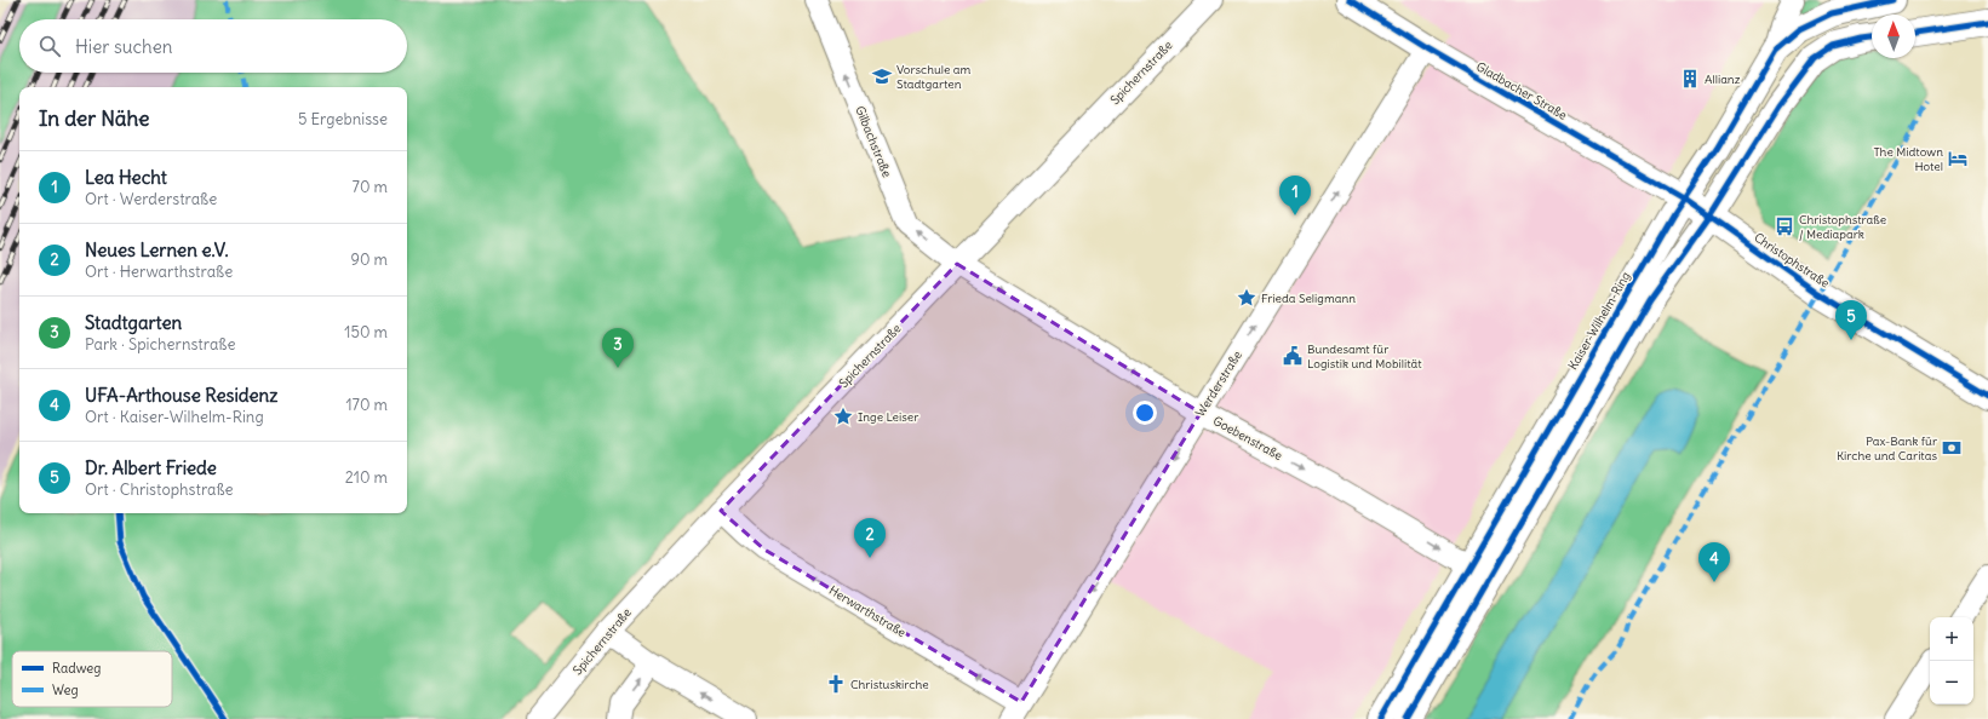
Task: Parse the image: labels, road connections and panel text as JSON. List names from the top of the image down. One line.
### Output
{"streets":{"main road":["Gladbacher Straße","Christophstraße","Kaiser-Wilhelm-Ring"],"street":["Spichernstraße","Gilbachstraße","Werderstraße","Goebenstraße","Herwarthstraße"]},"crossings":[["Spichernstraße","Gilbachstraße"],["Spichernstraße","Goebenstraße"],["Spichernstraße","Herwarthstraße"],["Gladbacher Straße","Christophstraße"],["Gladbacher Straße","Kaiser-Wilhelm-Ring"],["Gladbacher Straße","Werderstraße"],["Gilbachstraße","Goebenstraße"],["Christophstraße","Kaiser-Wilhelm-Ring"],["Kaiser-Wilhelm-Ring","Goebenstraße"],["Werderstraße","Goebenstraße"],["Werderstraße","Herwarthstraße"]],"one_way":["Gilbachstraße","Goebenstraße"],"places":{"school or university":["Vorschule am Stadtgarten"],"building":["Allianz"],"hotel":["The Midtown Hotel"],"bus stop":["Christophstraße / Mediapark"],"place":["Frieda Seligmann","Inge Leiser"],"public building":["Bundesamt für Logistik und Mobilität"],"bank":["Pax-Bank für Kirche und Caritas"],"church":["Christuskirche"]},"legend":["Radweg","Weg"],"north":"top","page":{"search":"Hier suchen","heading":["In der Nähe","5 Ergebnisse"],"list":[{"mark":"1","name":"Lea Hecht","note":"Ort · Werderstraße","value":"70 m"},{"mark":"2","name":"Neues Lernen e.V.","note":"Ort · Herwarthstraße","value":"90 m"},{"mark":"3","name":"Stadtgarten","note":"Park · Spichernstraße","value":"150 m"},{"mark":"4","name":"UFA-Arthouse Residenz","note":"Ort · Kaiser-Wilhelm-Ring","value":"170 m"},{"mark":"5","name":"Dr. Albert Friede","note":"Ort · Christophstraße","value":"210 m"}],"pins":["1","5","3","2","4"],"map_buttons":["+","−"]}}
